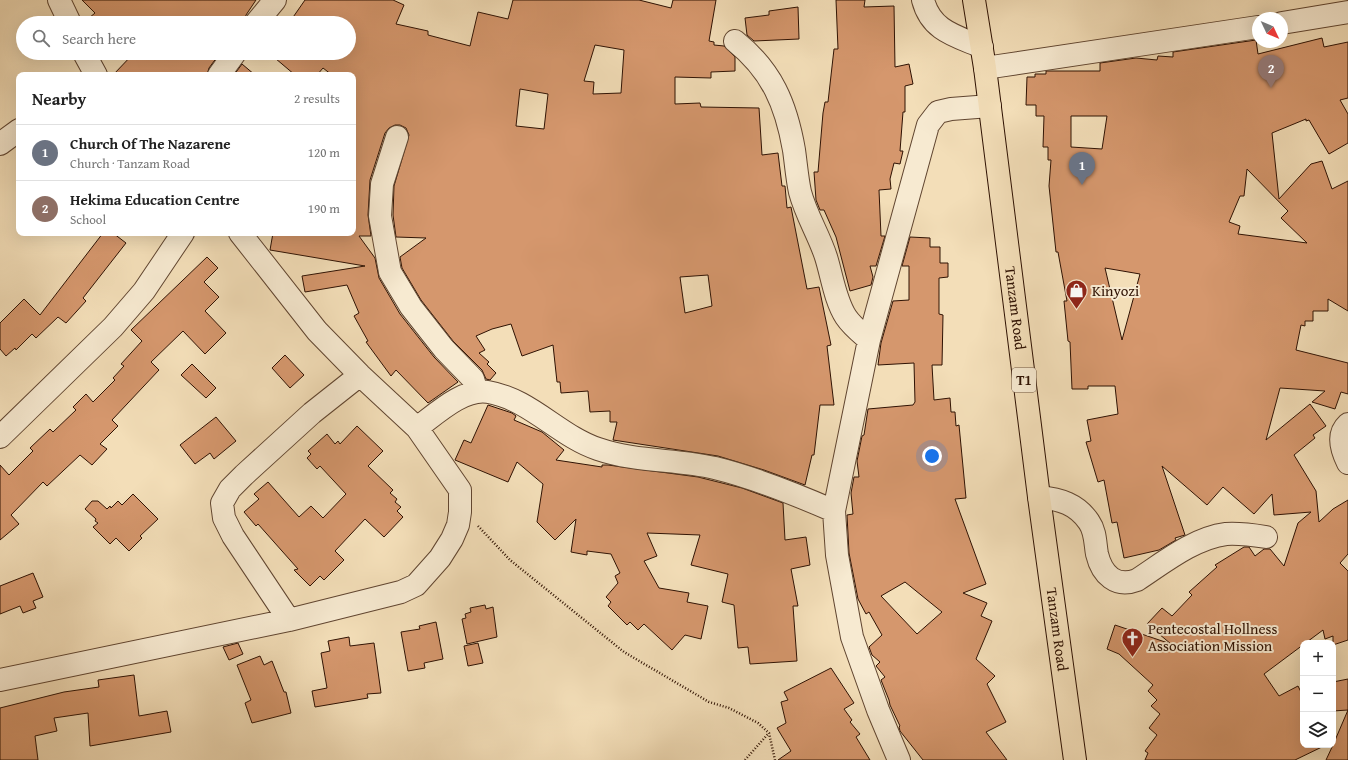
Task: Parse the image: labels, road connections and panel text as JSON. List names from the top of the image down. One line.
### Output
{"streets":{"highway":["Tanzam Road","T1"]},"places":{"shop":["Kinyozi"],"church":["Pentecostal Hollness Association Mission"]},"north":"bottom right","page":{"search":"Search here","pins":["2","1"],"heading":["Nearby","2 results"],"list":[{"mark":"1","name":"Church Of The Nazarene","note":"Church · Tanzam Road","value":"120 m"},{"mark":"2","name":"Hekima Education Centre","note":"School","value":"190 m"}],"map_buttons":["+","−"]}}
